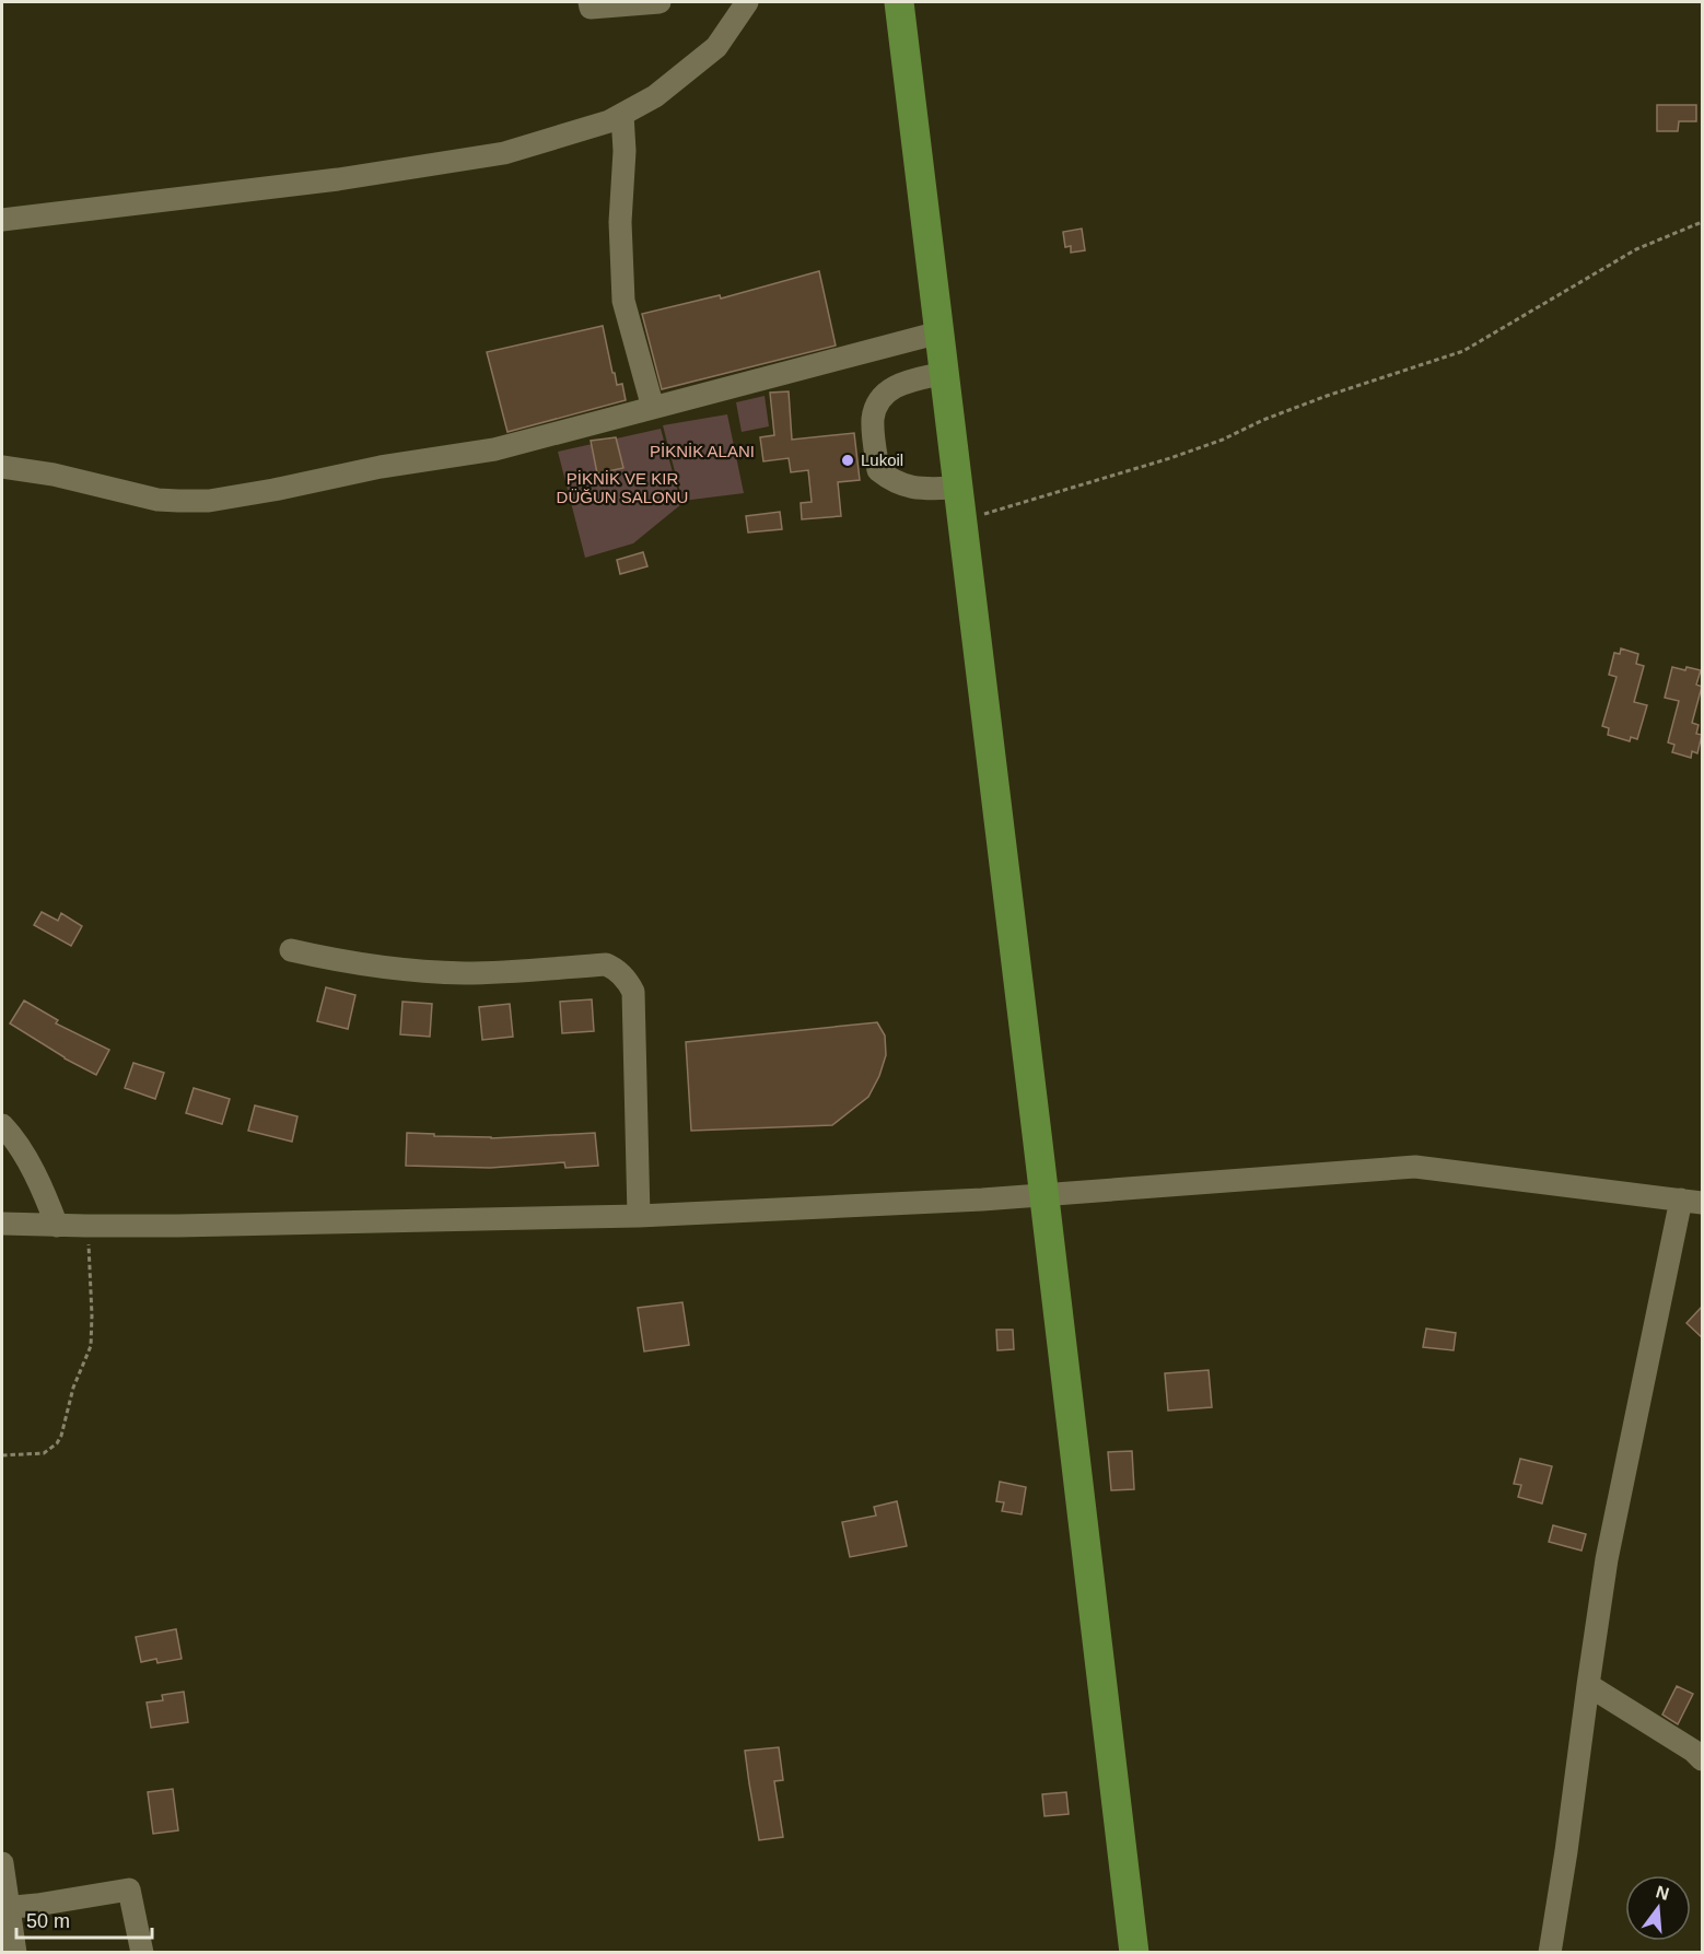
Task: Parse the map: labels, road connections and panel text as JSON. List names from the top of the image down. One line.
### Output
{"parks":["PİKNİK ALANI","PİKNİK VE KIR DÜĞUN SALONU"],"places":["Lukoil"],"scale_bar":"50 m","north":"top"}
